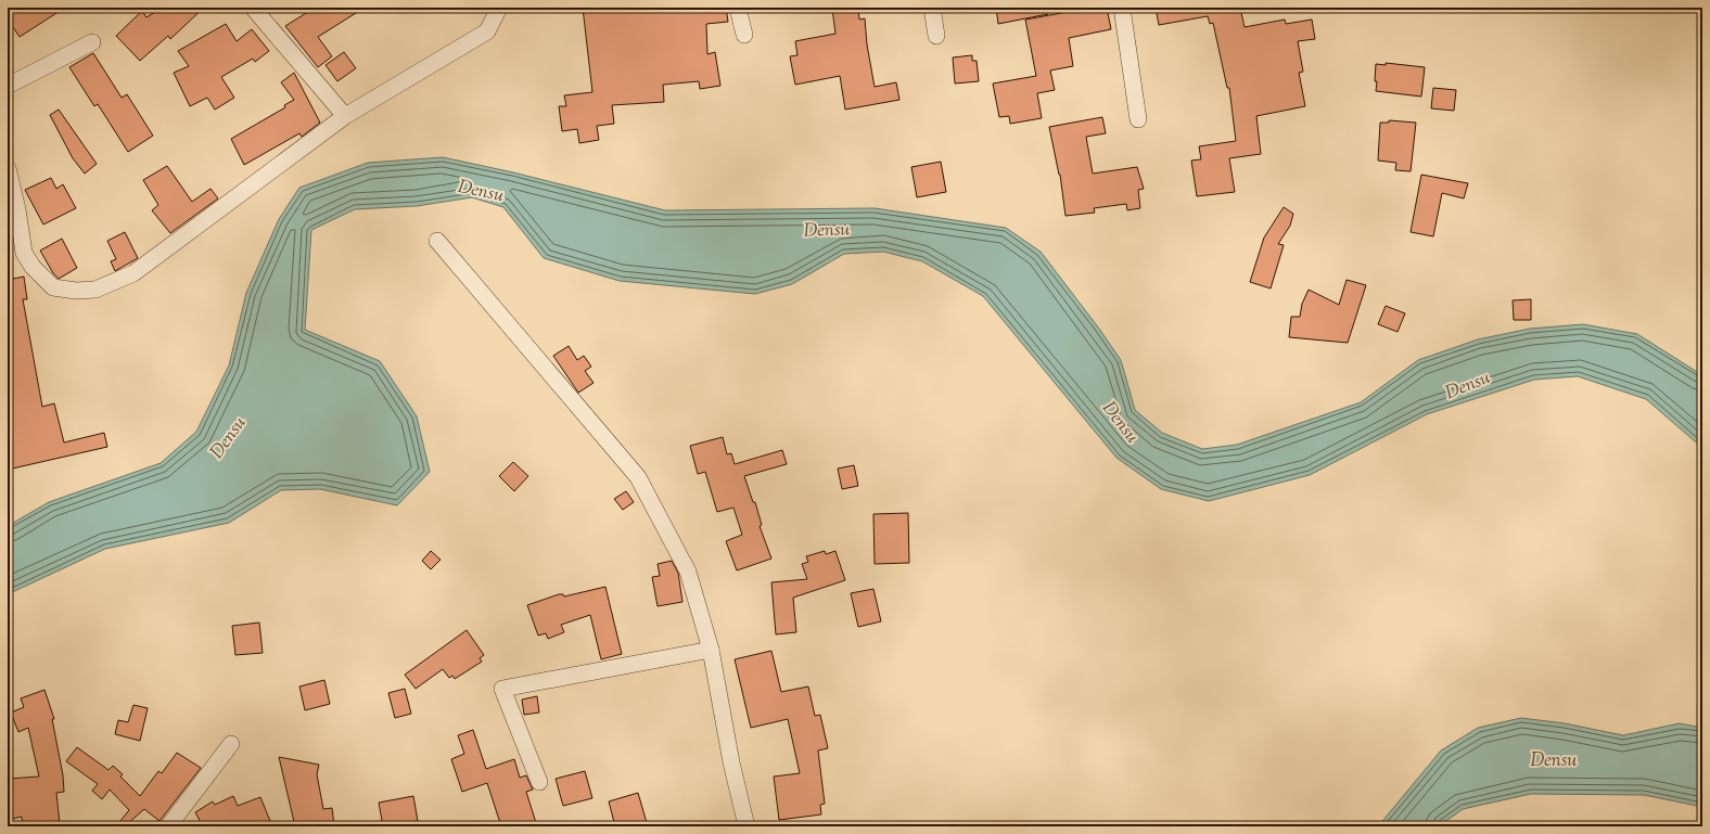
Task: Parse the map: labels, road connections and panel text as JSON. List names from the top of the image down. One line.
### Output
{"water":["Densu"]}
